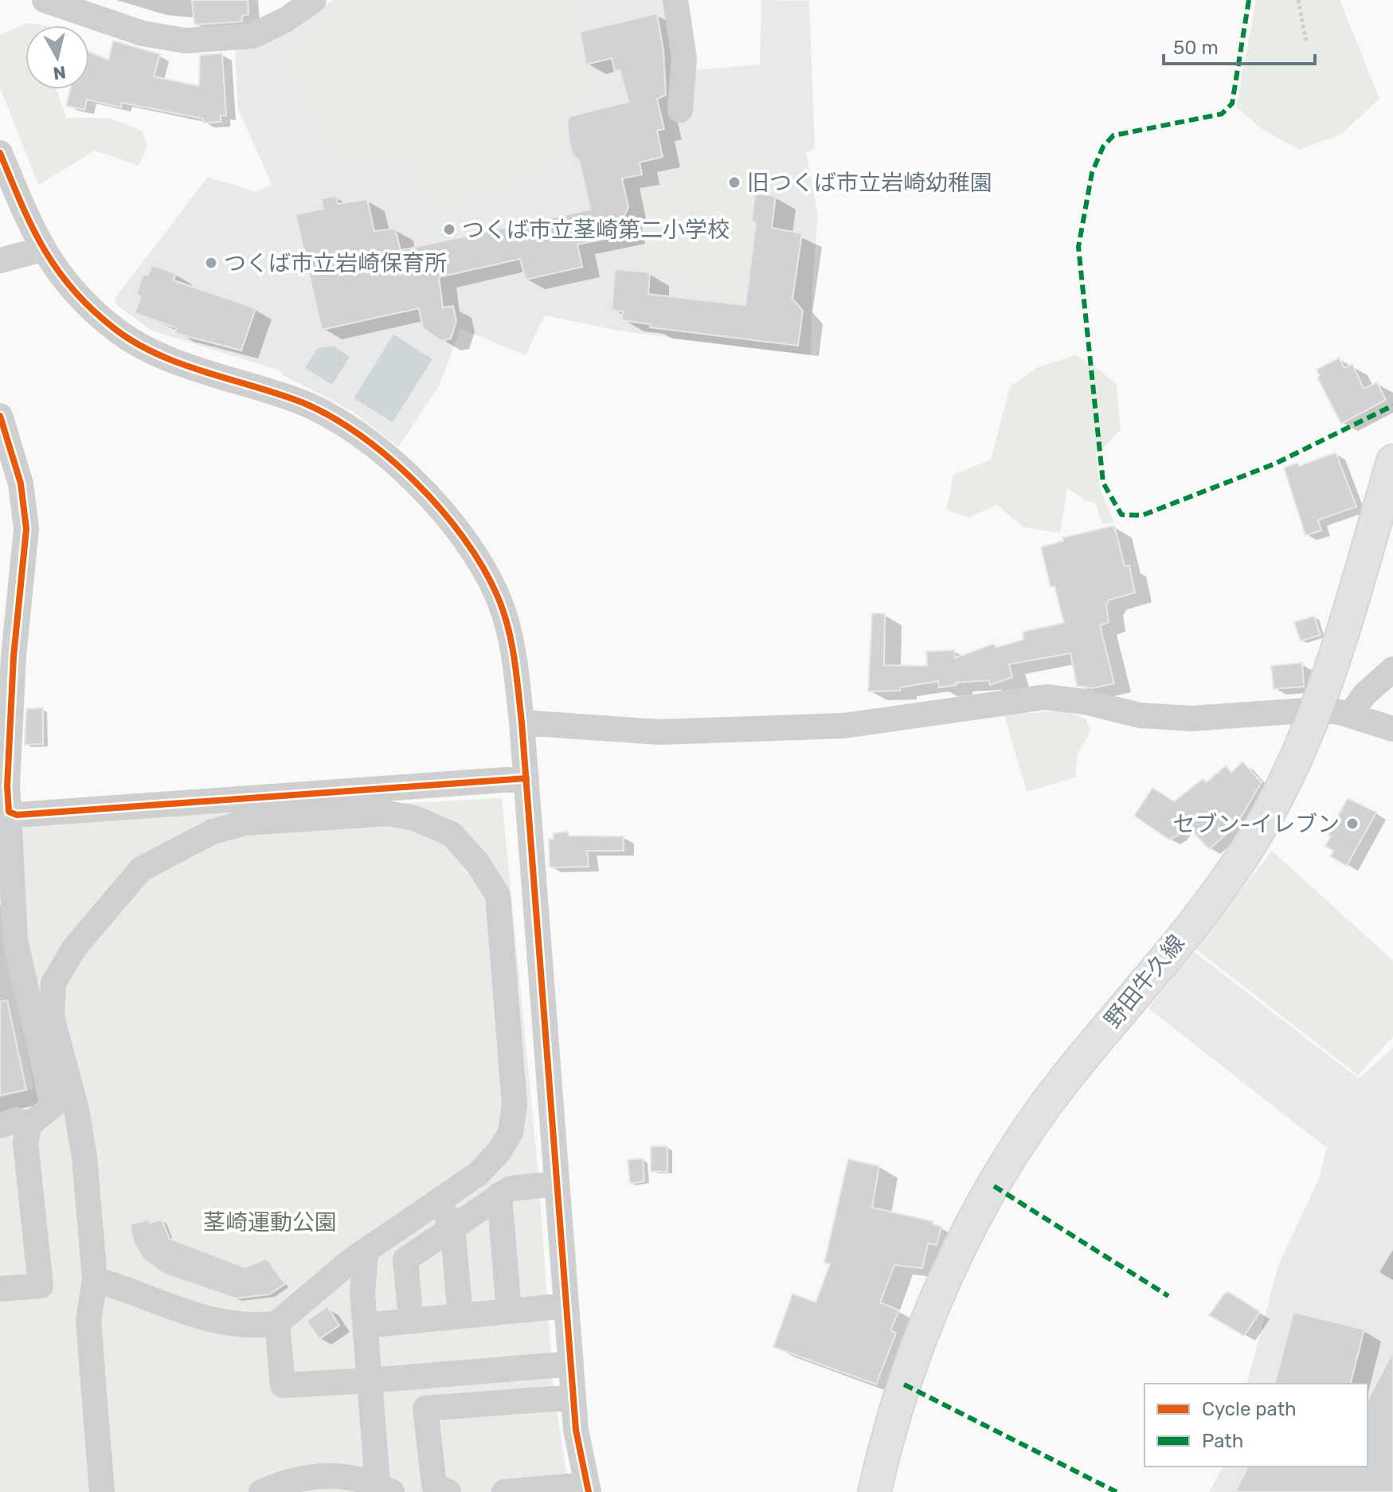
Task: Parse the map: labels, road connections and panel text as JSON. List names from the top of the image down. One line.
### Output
{"streets":{"main road":["野田牛久線"]},"parks":["茎崎運動公園"],"places":["旧つくば市立岩崎幼稚園","つくば市立茎崎第二小学校","つくば市立岩崎保育所","セブン-イレブン"],"legend":["Cycle path","Path"],"scale_bar":"50 m","north":"bottom"}
